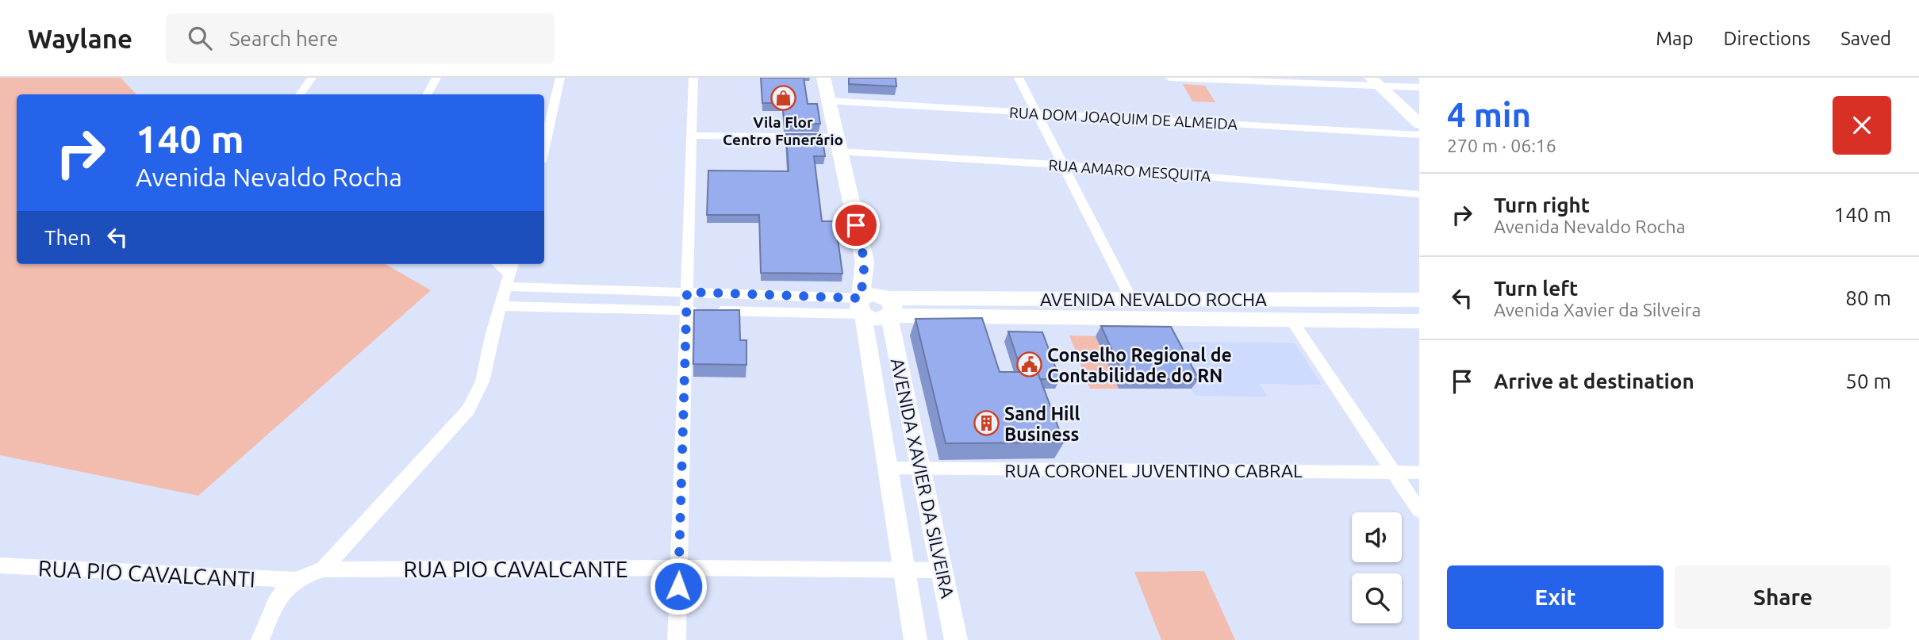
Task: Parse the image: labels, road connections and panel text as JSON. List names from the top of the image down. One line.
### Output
{"streets":{"main road":["AVENIDA NEVALDO ROCHA","AVENIDA XAVIER DA SILVEIRA"],"street":["RUA DOM JOAQUIM DE ALMEIDA","RUA AMARO MESQUITA","RUA CORONEL JUVENTINO CABRAL","RUA PIO CAVALCANTE","RUA PIO CAVALCANTI"]},"crossings":[["RUA DOM JOAQUIM DE ALMEIDA","AVENIDA XAVIER DA SILVEIRA"],["RUA AMARO MESQUITA","AVENIDA XAVIER DA SILVEIRA"],["AVENIDA NEVALDO ROCHA","AVENIDA XAVIER DA SILVEIRA"],["RUA CORONEL JUVENTINO CABRAL","AVENIDA XAVIER DA SILVEIRA"],["AVENIDA XAVIER DA SILVEIRA","RUA PIO CAVALCANTE"]],"places":{"shop":["Vila Flor Centro Funerário"],"public building":["Conselho Regional de Contabilidade do RN"],"building":["Sand Hill Business"]},"page":{"header":"Waylane","search":"Search here","nav":["Map","Directions","Saved"],"heading":["4 min","270 m · 06:16"],"turn":["140 m","Avenida Nevaldo Rocha"],"list":[{"name":"Turn right","note":"Avenida Nevaldo Rocha","value":"140 m"},{"name":"Turn left","note":"Avenida Xavier da Silveira","value":"80 m"},{"name":"Arrive at destination","value":"50 m"}],"then":"Then","buttons":["Exit","Share"]}}
